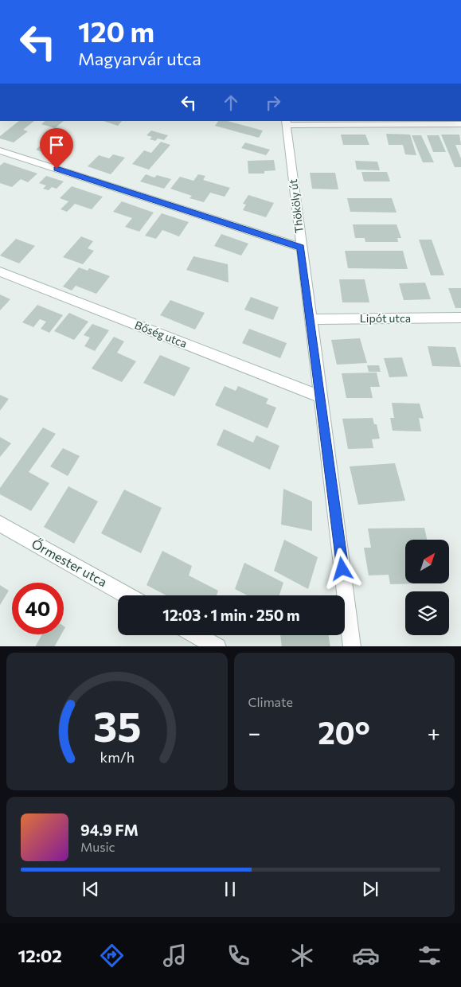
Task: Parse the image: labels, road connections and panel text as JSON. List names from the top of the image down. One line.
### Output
{"streets":{"street":["Thököly út","Lipót utca","Bőség utca","Őrmester utca"]},"crossings":[["Thököly út","Lipót utca"],["Thököly út","Bőség utca"]],"north":"top right","page":{"turn":["120 m","Magyarvár utca"],"limit":"40","trip":"12:03 · 1 min · 250 m","tile":"Climate","heat":["−","20°","+"],"song":["94.9 FM","Music"],"tabs":"12:02","gauge":["35","km/h"]}}
